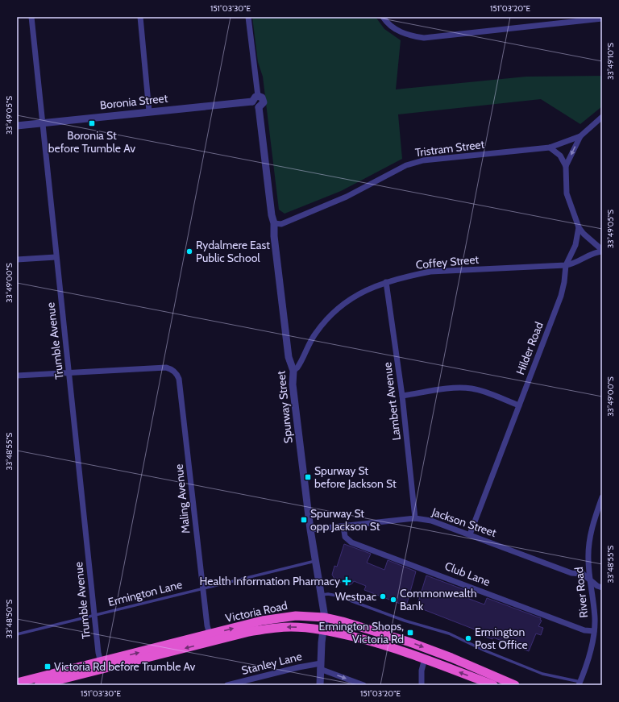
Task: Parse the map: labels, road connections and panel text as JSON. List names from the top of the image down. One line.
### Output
{"streets":{"highway":["Victoria Road"],"street":["Boronia Street","Tristram Street","Coffey Street","Trumble Avenue","Hilder Road","Lambert Avenue","Spurway Street","Maling Avenue","Jackson Street","Club Lane","River Road","Stanley Lane"],"lane":["Ermington Lane"]},"crossings":[["Boronia Street","Trumble Avenue"],["Boronia Street","Spurway Street"],["Tristram Street","Hilder Road"],["Tristram Street","Spurway Street"],["Coffey Street","Hilder Road"],["Coffey Street","Lambert Avenue"],["Coffey Street","Spurway Street"],["Trumble Avenue","Maling Avenue"],["Trumble Avenue","Ermington Lane"],["Trumble Avenue","Victoria Road"],["Hilder Road","Jackson Street"],["Lambert Avenue","Jackson Street"],["Spurway Street","Jackson Street"],["Spurway Street","Ermington Lane"],["Spurway Street","Victoria Road"],["Spurway Street","Stanley Lane"],["Maling Avenue","Ermington Lane"],["Maling Avenue","Victoria Road"],["Jackson Street","Club Lane"],["Jackson Street","River Road"],["Club Lane","River Road"]],"places":{"transit":["Boronia St before Trumble Av","Spurway St before Jackson St","Spurway St opp Jackson St","Ermington Shops, Victoria Rd","Victoria Rd before Trumble Av"],"other":["Rydalmere East Public School","Westpac","Commonwealth Bank","Ermington Post Office"],"health":["Health Information Pharmacy"]},"coordinates":["151°03'30\"E","151°03'20\"E","33°49'10\"S","33°49'05\"S","33°49'00\"S","33°48'55\"S","33°48'50\"S"]}
